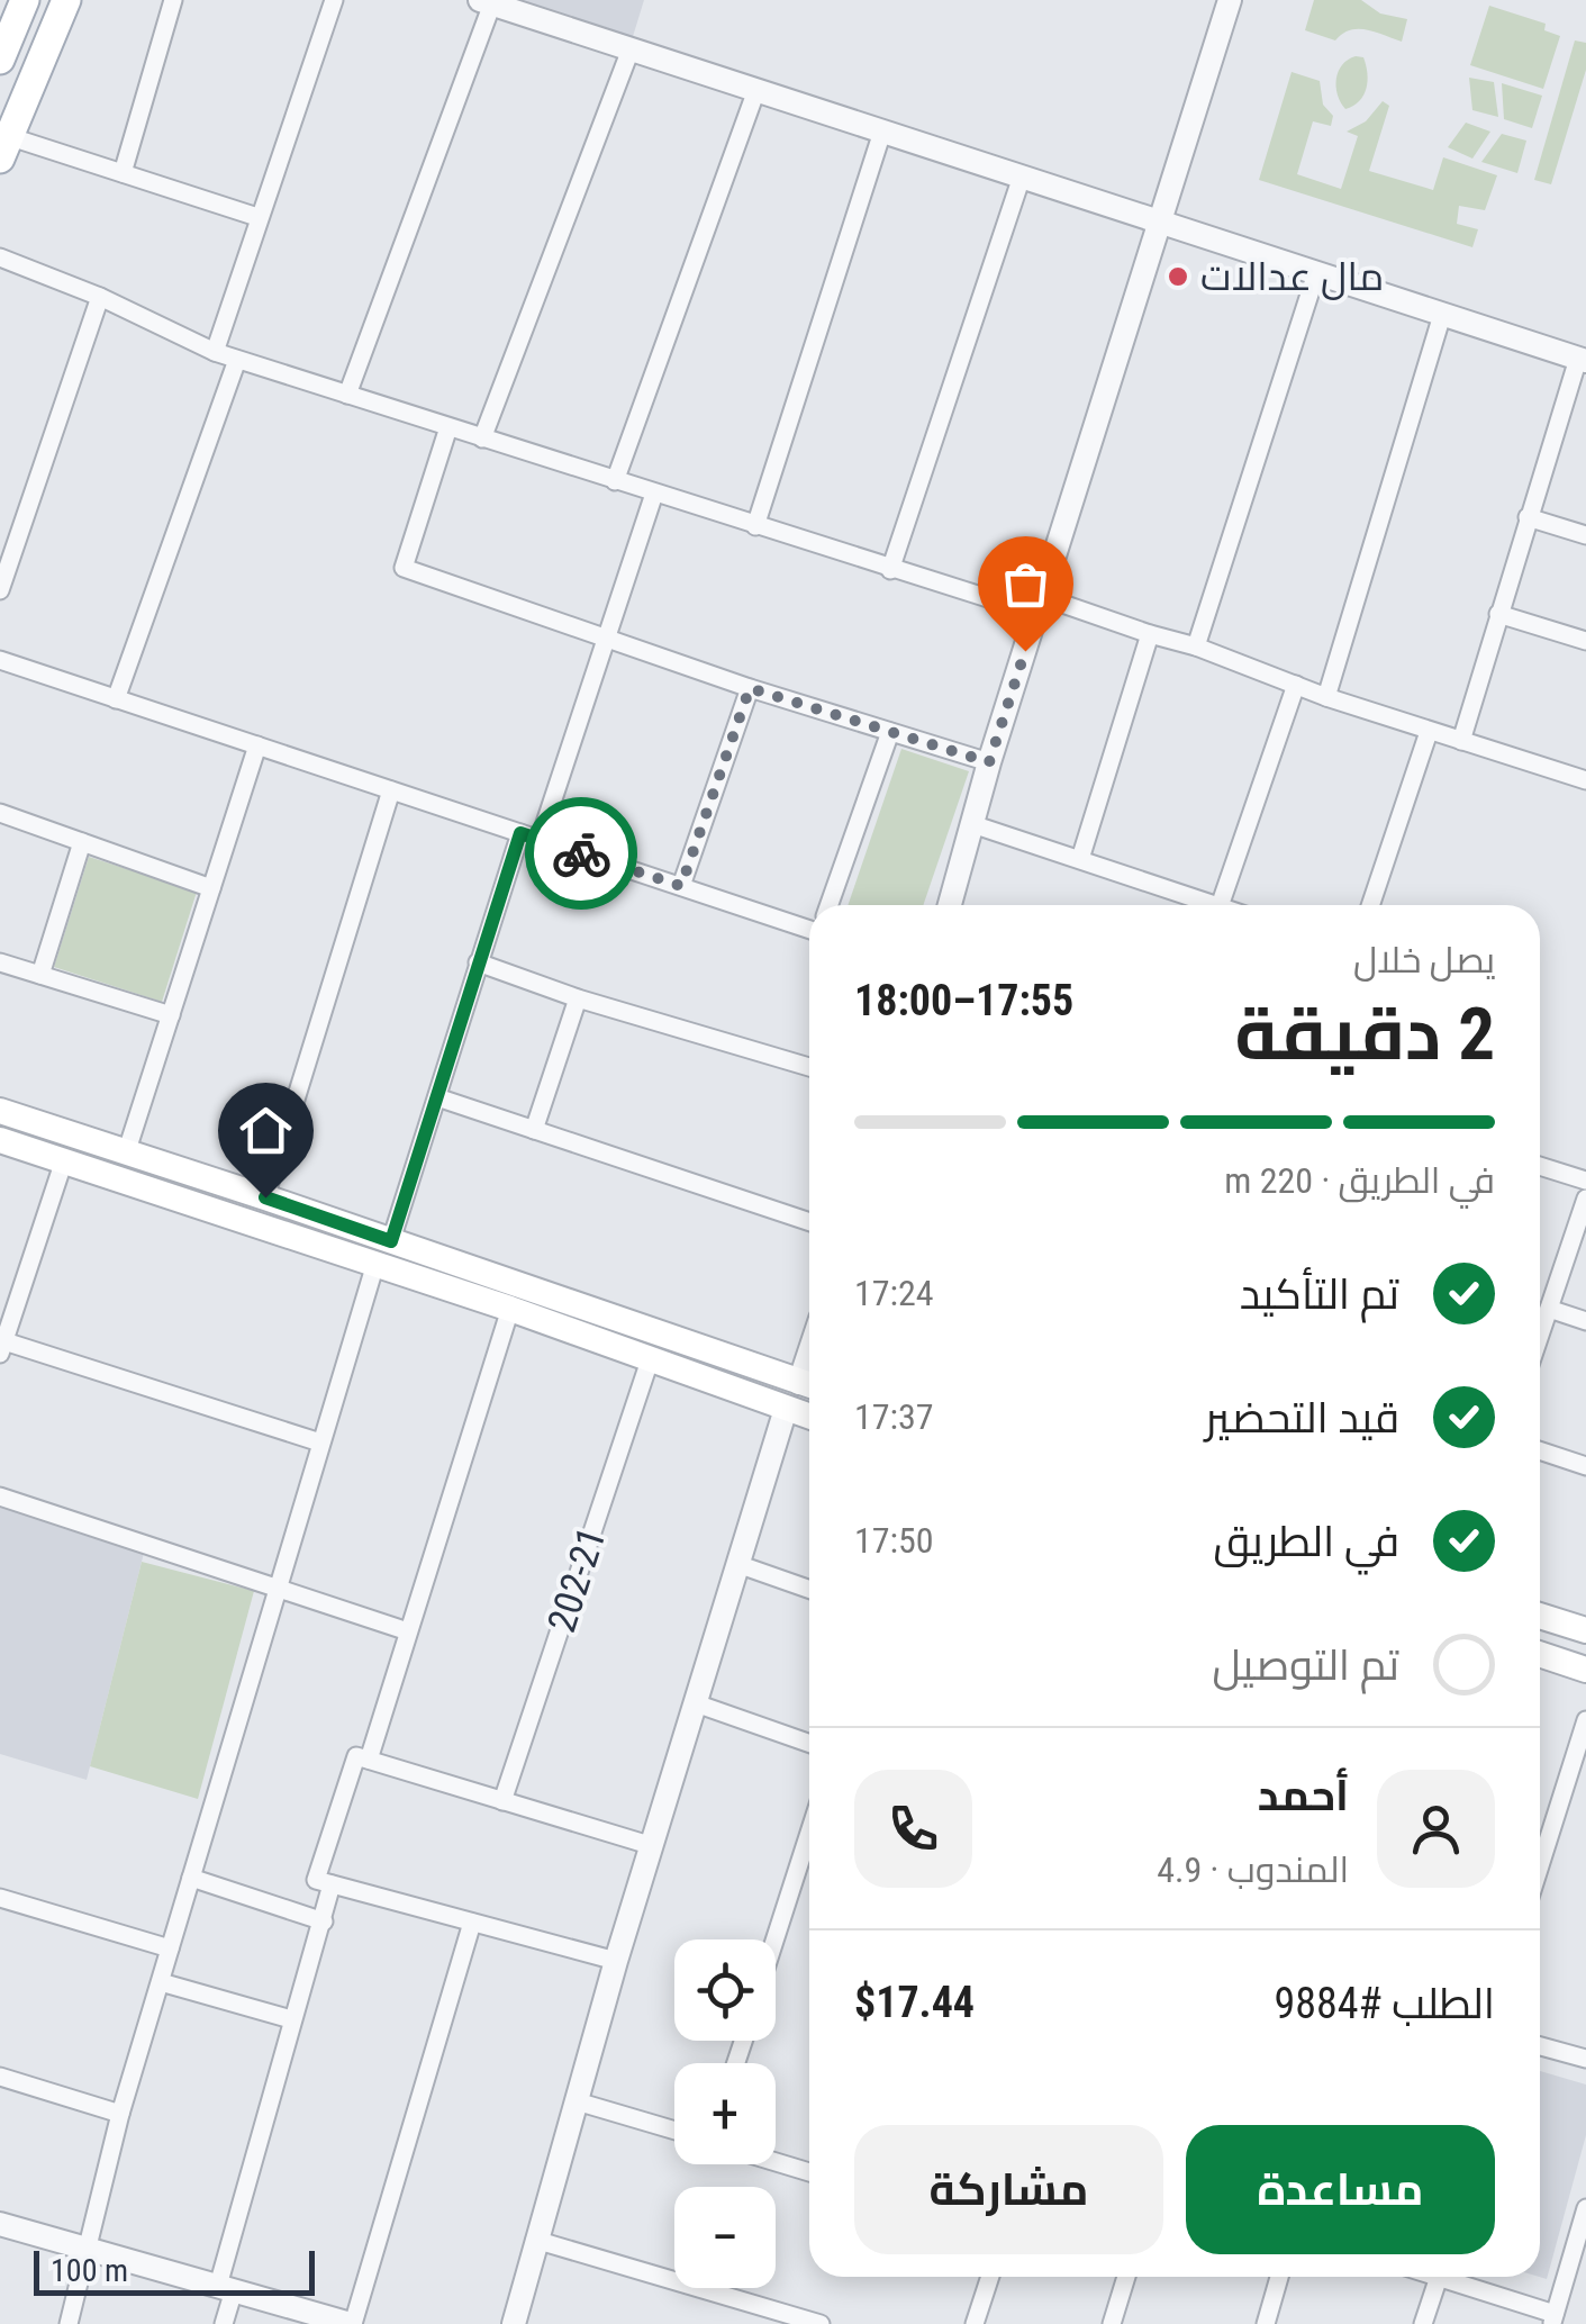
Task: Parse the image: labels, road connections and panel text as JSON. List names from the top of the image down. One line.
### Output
{"streets":{"street":["202-21"]},"places":["مال عدالات"],"scale_bar":"100 m","page":{"heading":["2 دقيقة","يصل خلال","17:55–18:00"],"panel":["أحمد","المندوب · 4.9","الطلب #9884","$17.44"],"bar":"في الطريق · 220 m","list":[["تم التأكيد","17:24"],["قيد التحضير","17:37"],["في الطريق","17:50"],"تم التوصيل"],"map_buttons":["+","−"],"buttons":["مساعدة","مشاركة"],"scale":"100 m"}}
